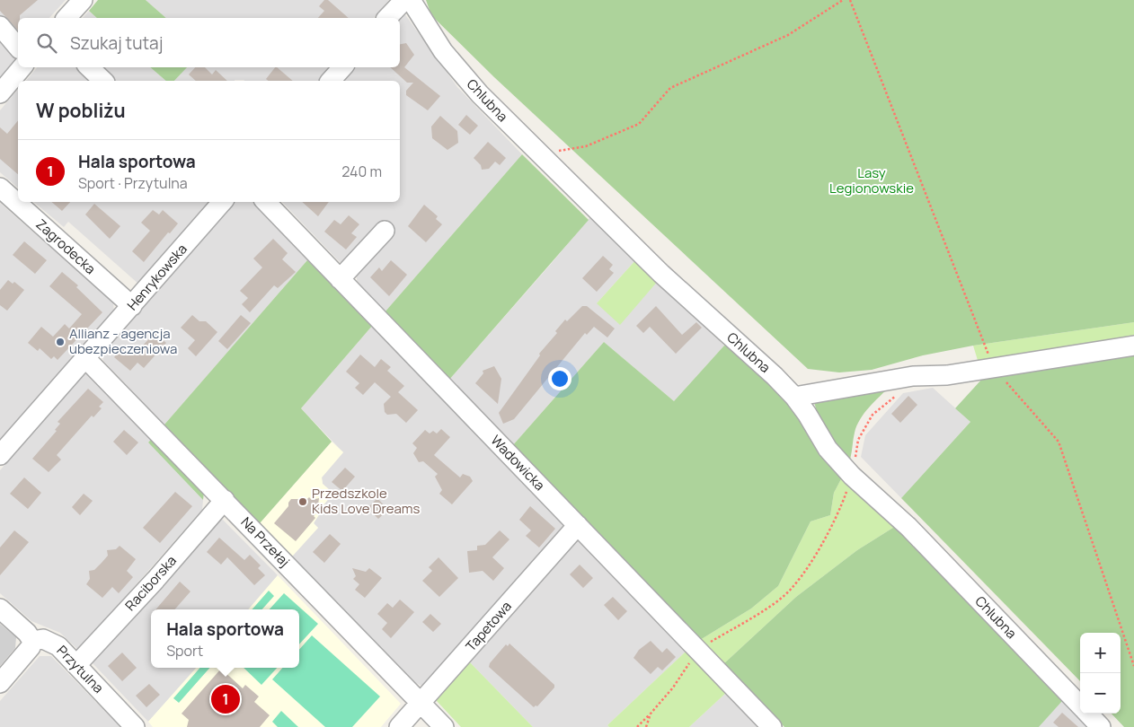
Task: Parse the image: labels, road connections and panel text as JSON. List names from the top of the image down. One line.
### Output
{"streets":{"street":["Chlubna","Zagrodecka","Henrykowska","Wadowicka","Na Przełaj","Raciborska","Tapetowa","Przytulna"]},"crossings":[["Zagrodecka","Henrykowska"],["Henrykowska","Na Przełaj"],["Wadowicka","Tapetowa"],["Na Przełaj","Raciborska"],["Na Przełaj","Tapetowa"],["Raciborska","Przytulna"]],"parks":["Lasy Legionowskie"],"places":["Allianz - agencja ubezpieczeniowa","Przedszkole Kids Love Dreams"],"page":{"search":"Szukaj tutaj","heading":"W pobliżu","list":[{"mark":"1","name":"Hala sportowa","note":"Sport · Przytulna","value":"240 m"}],"popup":["Hala sportowa","Sport"],"map_buttons":["+","−"],"pins":"1"}}
